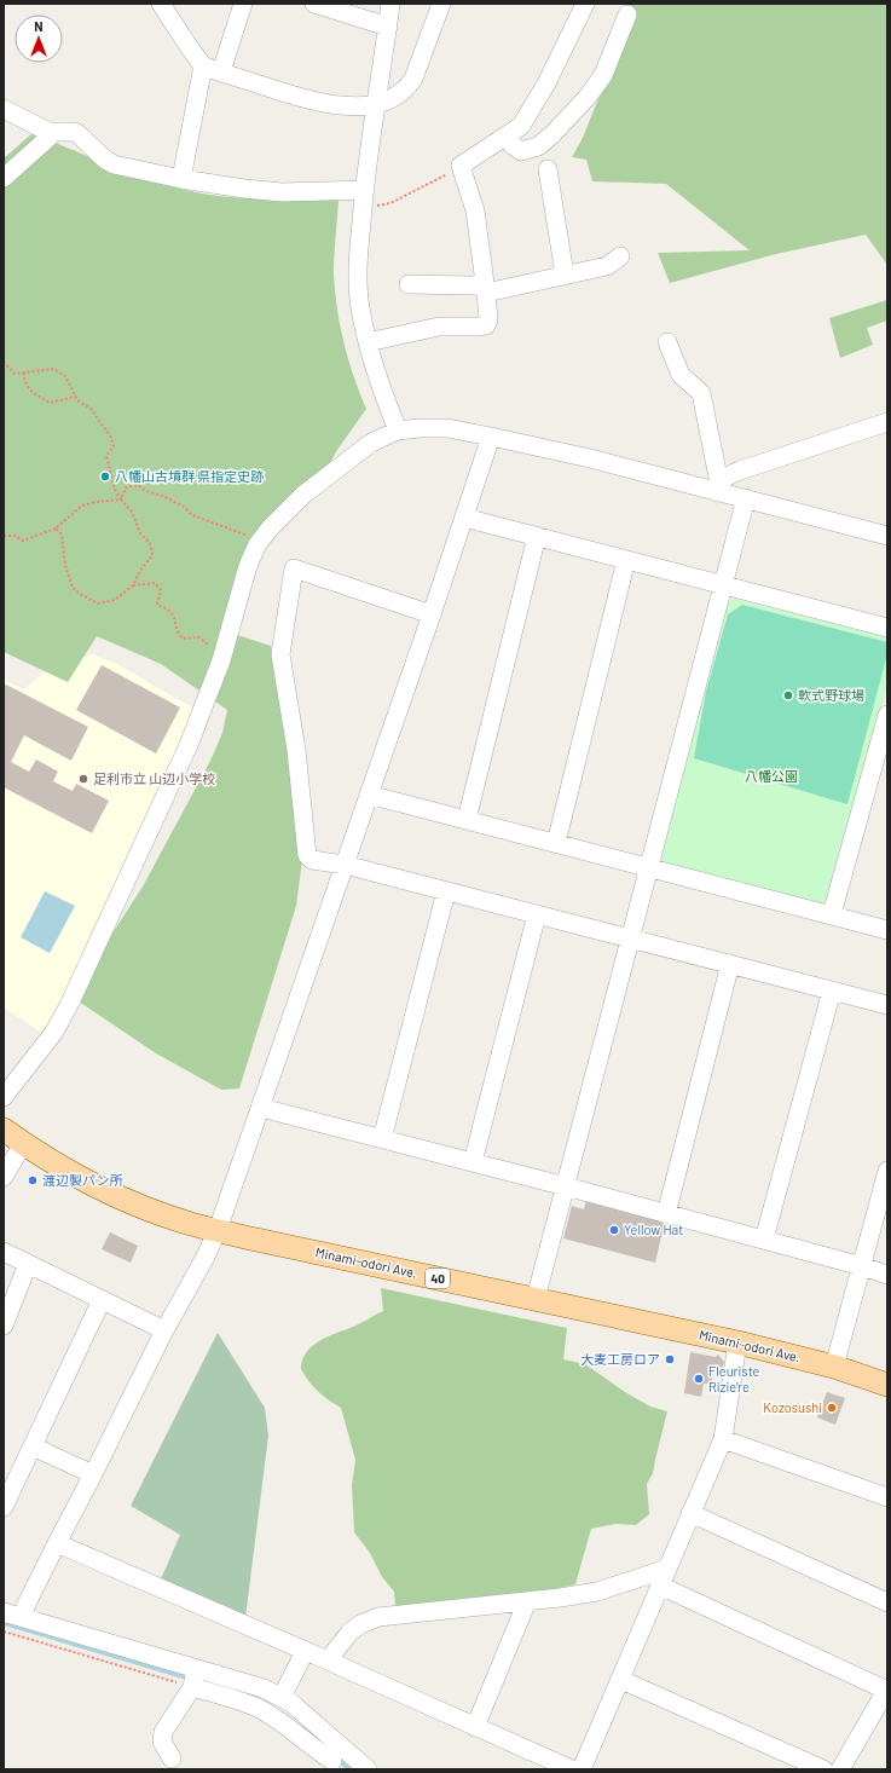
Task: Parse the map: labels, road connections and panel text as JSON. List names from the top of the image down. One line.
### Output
{"streets":{"main road":["Minami-odori Ave.","40"]},"parks":["八幡公園"],"places":["八幡山古墳群 県指定史跡","軟式野球場","足利市立 山辺小学校","渡辺製パン所","Yellow Hat","大麦工房ロア","Fleuriste Rizie're","Kozosushi"],"north":"top"}
